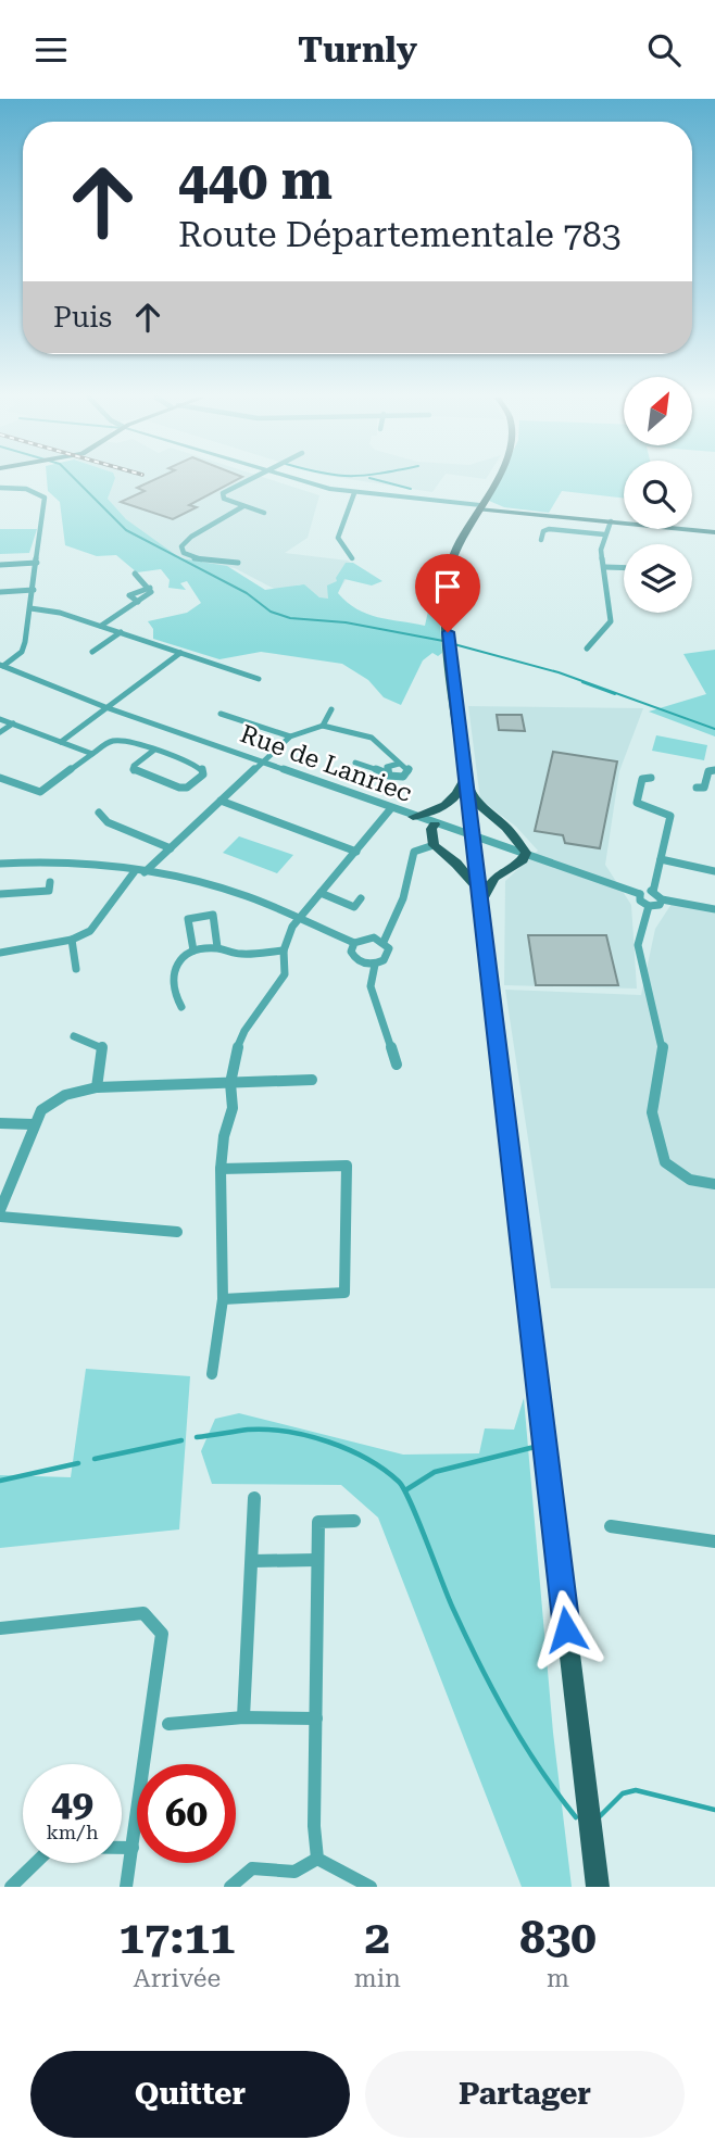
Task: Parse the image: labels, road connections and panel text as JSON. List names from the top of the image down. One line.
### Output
{"streets":{"street":["Rue de Lanriec"]},"north":"top right","page":{"header":"Turnly","turn":["440 m","Route Départementale 783"],"then":"Puis","speed":"49 km/h","limit":"60","eta":["17:11","Arrivée","2","min","830","m"],"buttons":["Quitter","Partager"]}}
